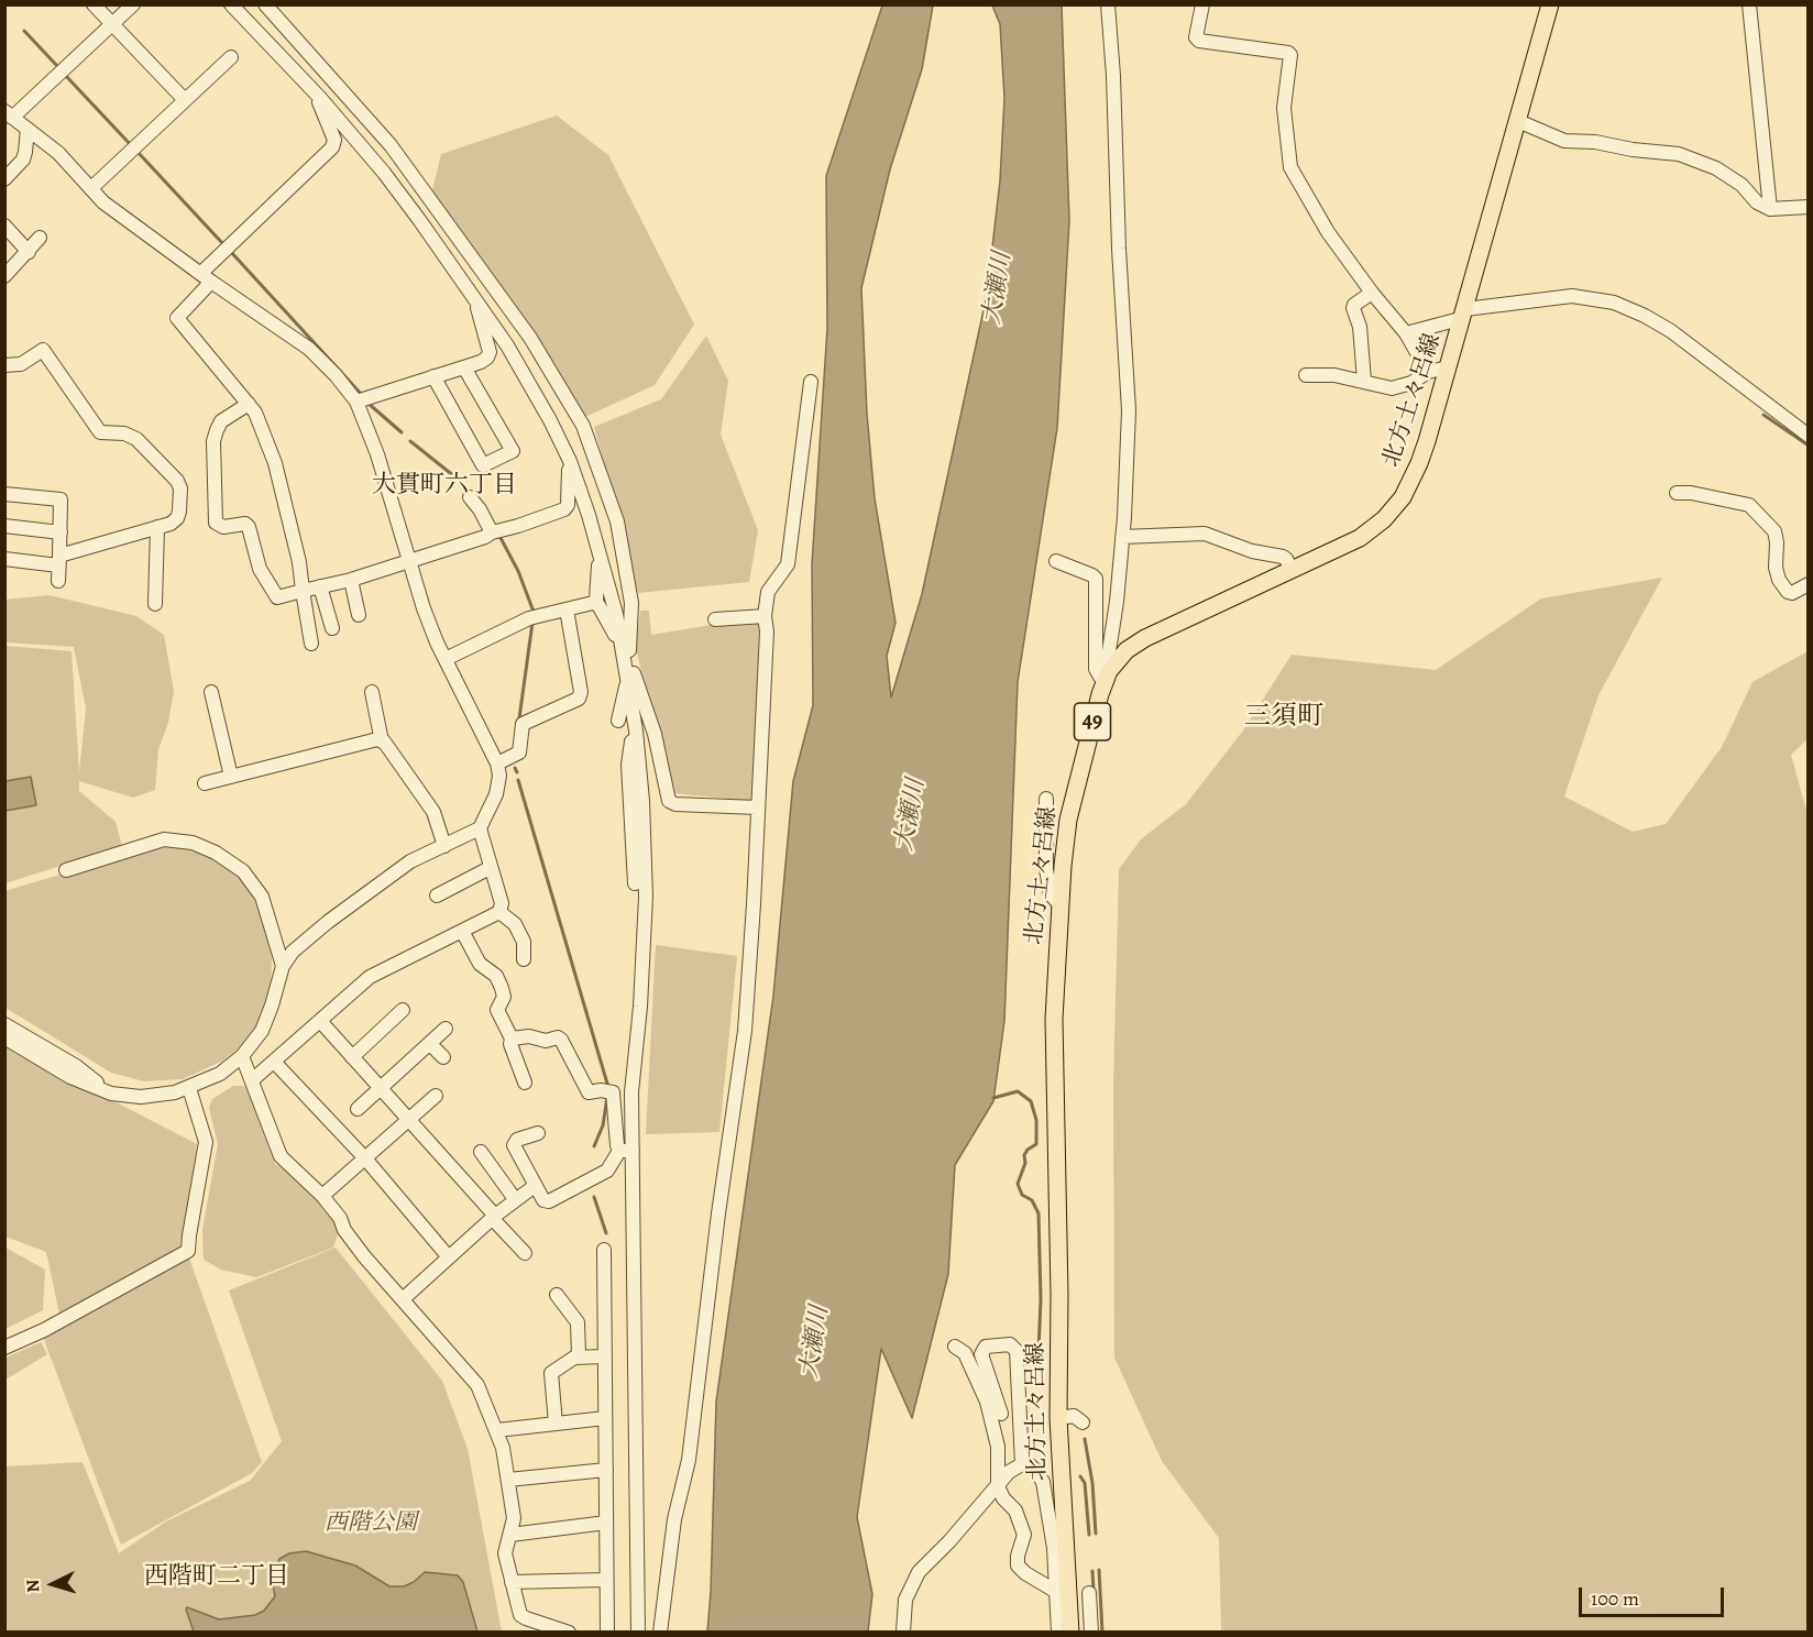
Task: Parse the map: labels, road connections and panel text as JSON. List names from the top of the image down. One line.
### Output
{"streets":{"main road":["北方土々呂線","49"]},"districts":["大貫町六丁目","三須町","西階町二丁目"],"water":["大瀬川"],"parks":["西階公園"],"scale_bar":"100 m","north":"left"}
